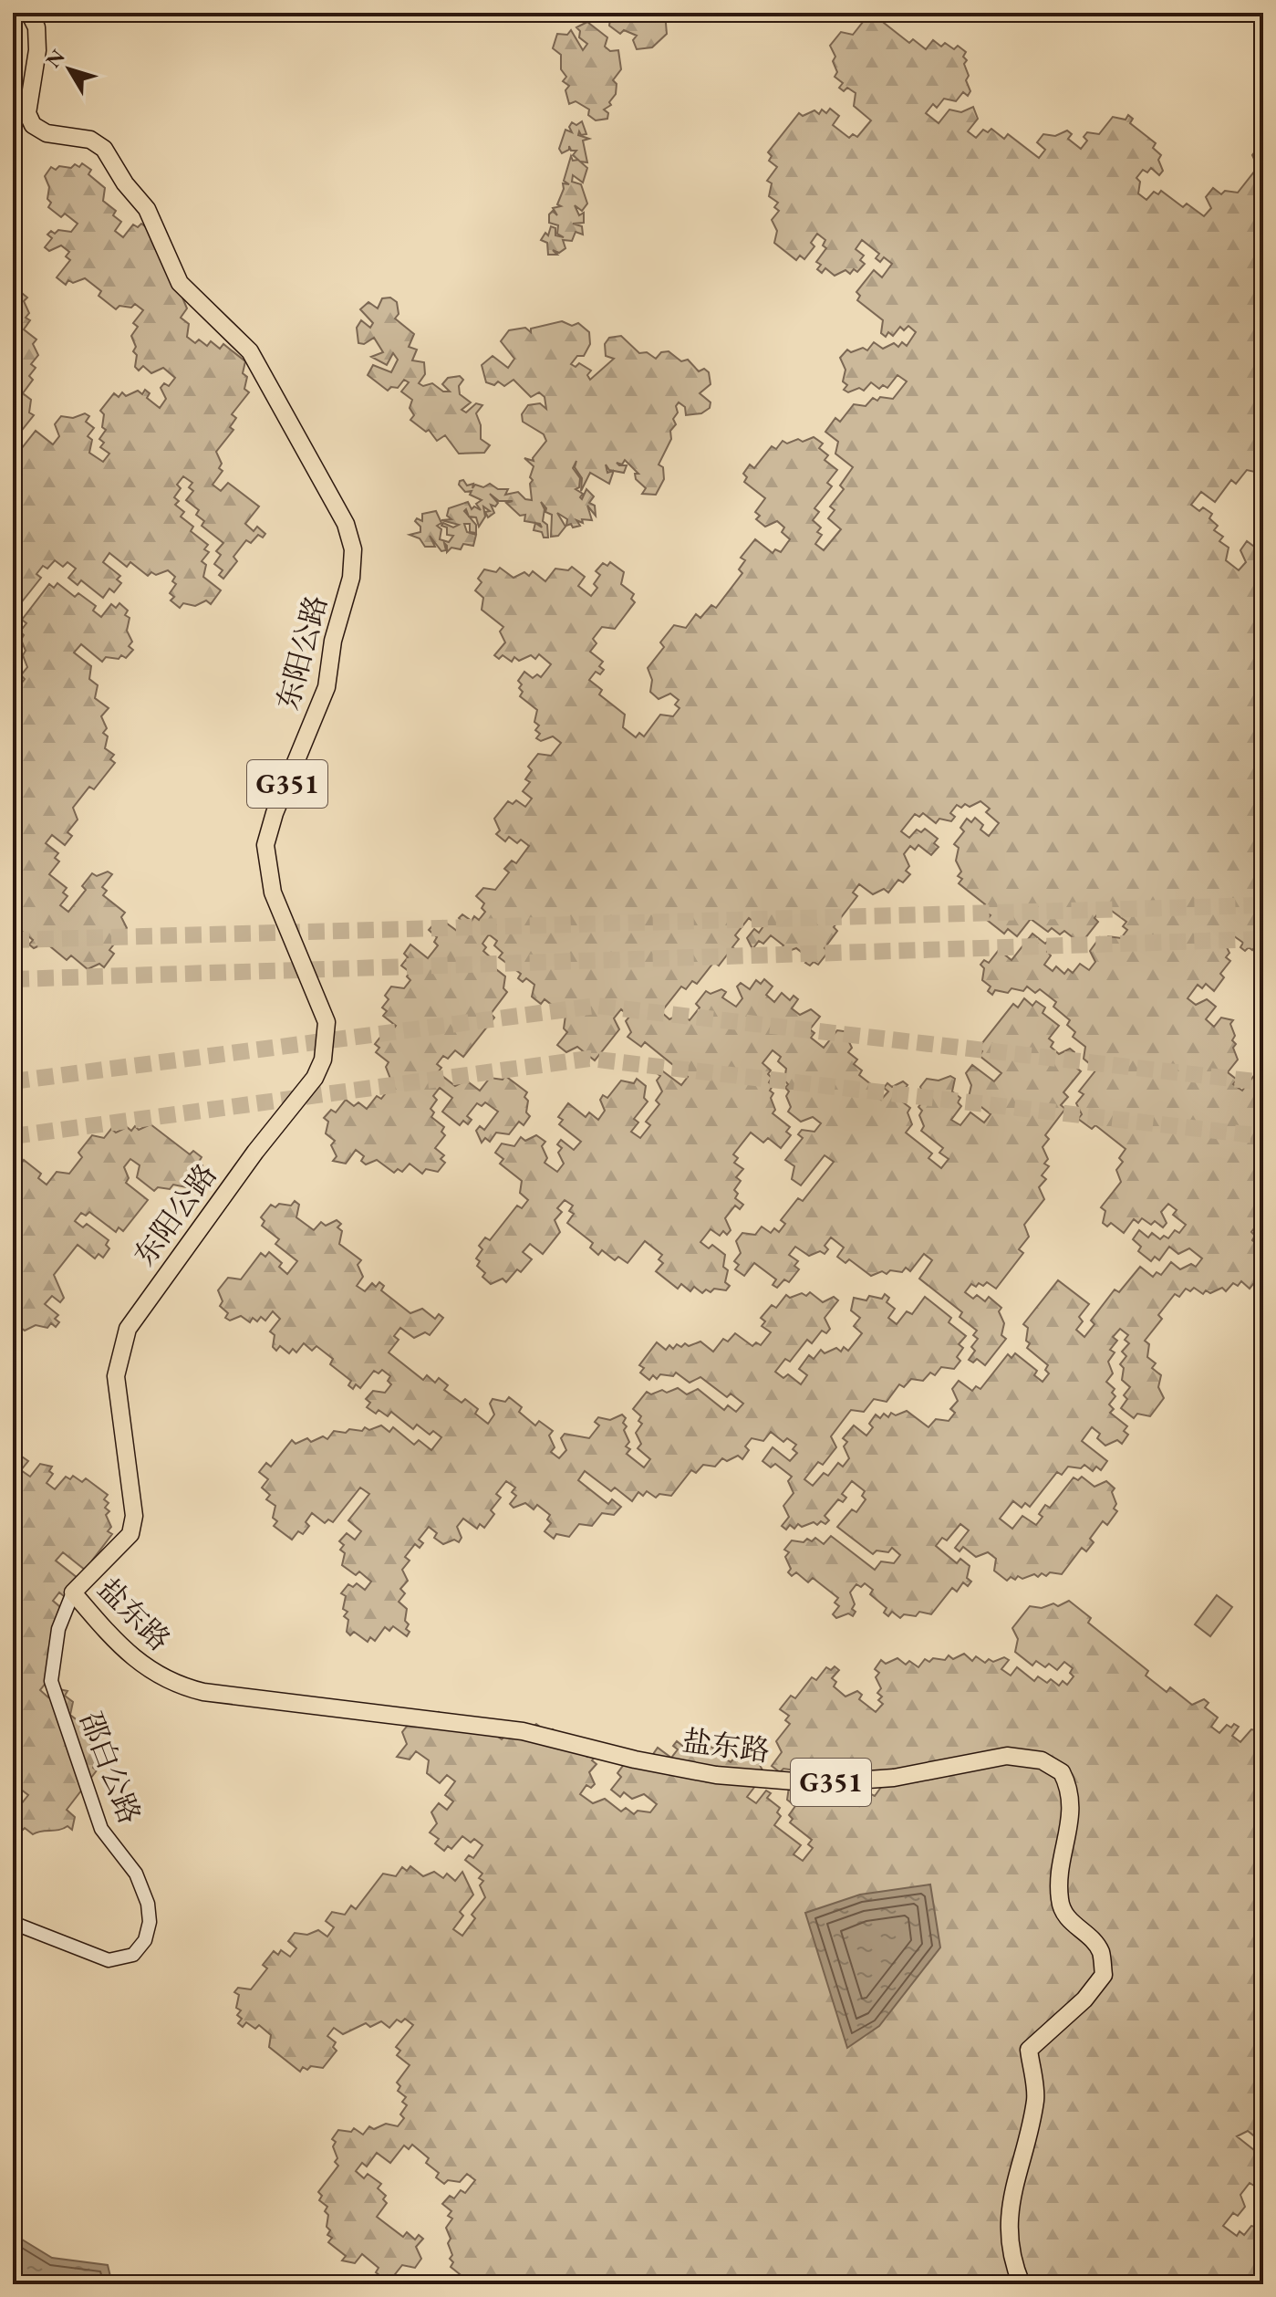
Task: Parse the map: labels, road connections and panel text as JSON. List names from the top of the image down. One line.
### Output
{"streets":{"highway":["东阳公路","G351","盐东路"],"street":["邵白公路"]},"crossings":[["东阳公路","盐东路"],["东阳公路","邵白公路"],["盐东路","邵白公路"]],"north":"top left"}
